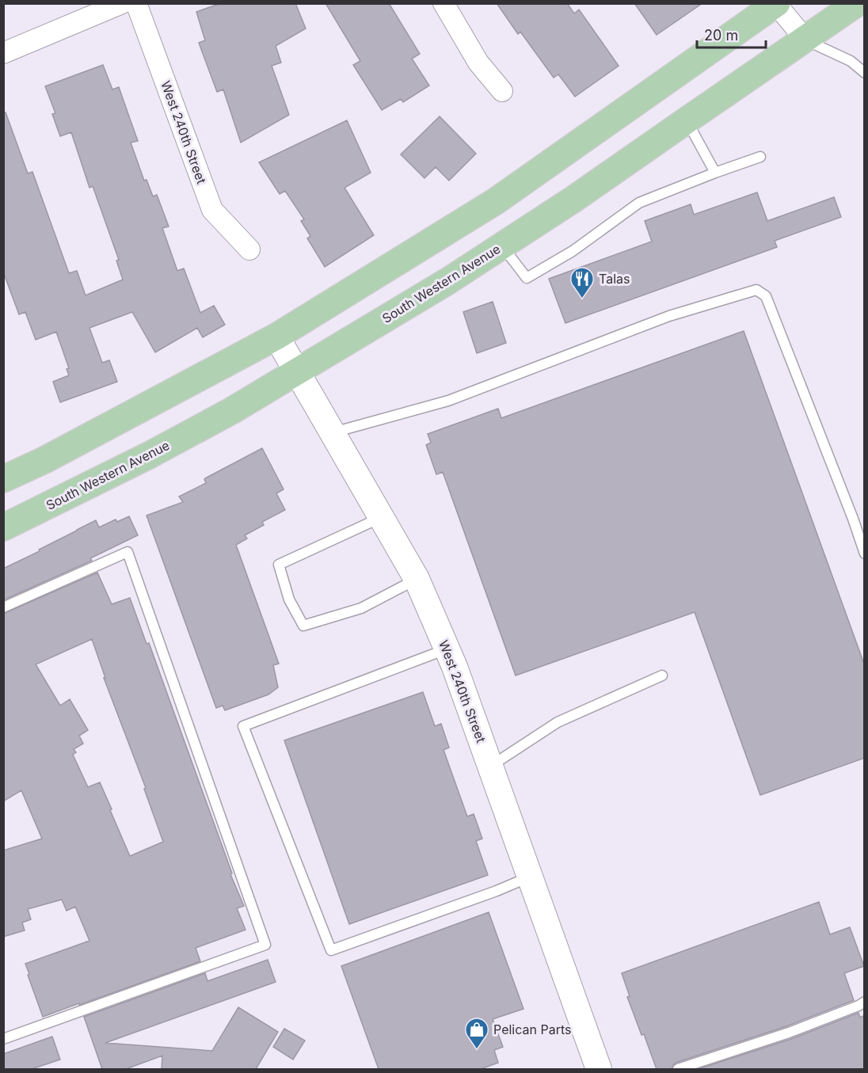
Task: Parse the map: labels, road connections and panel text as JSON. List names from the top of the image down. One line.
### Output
{"streets":{"main road":["South Western Avenue"],"street":["West 240th Street"]},"crossings":[["West 240th Street","South Western Avenue"]],"places":{"restaurant":["Talas"],"shop":["Pelican Parts"]},"scale_bar":"20 m"}
